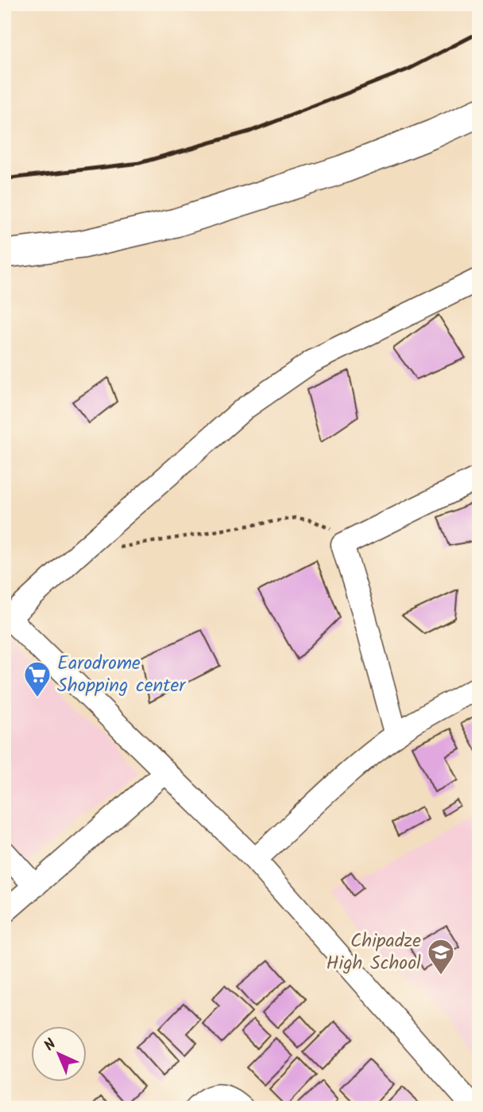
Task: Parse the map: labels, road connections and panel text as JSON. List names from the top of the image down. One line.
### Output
{"places":{"supermarket":["Earodrome Shopping center"],"school or university":["Chipadze High School"]},"north":"top left"}
